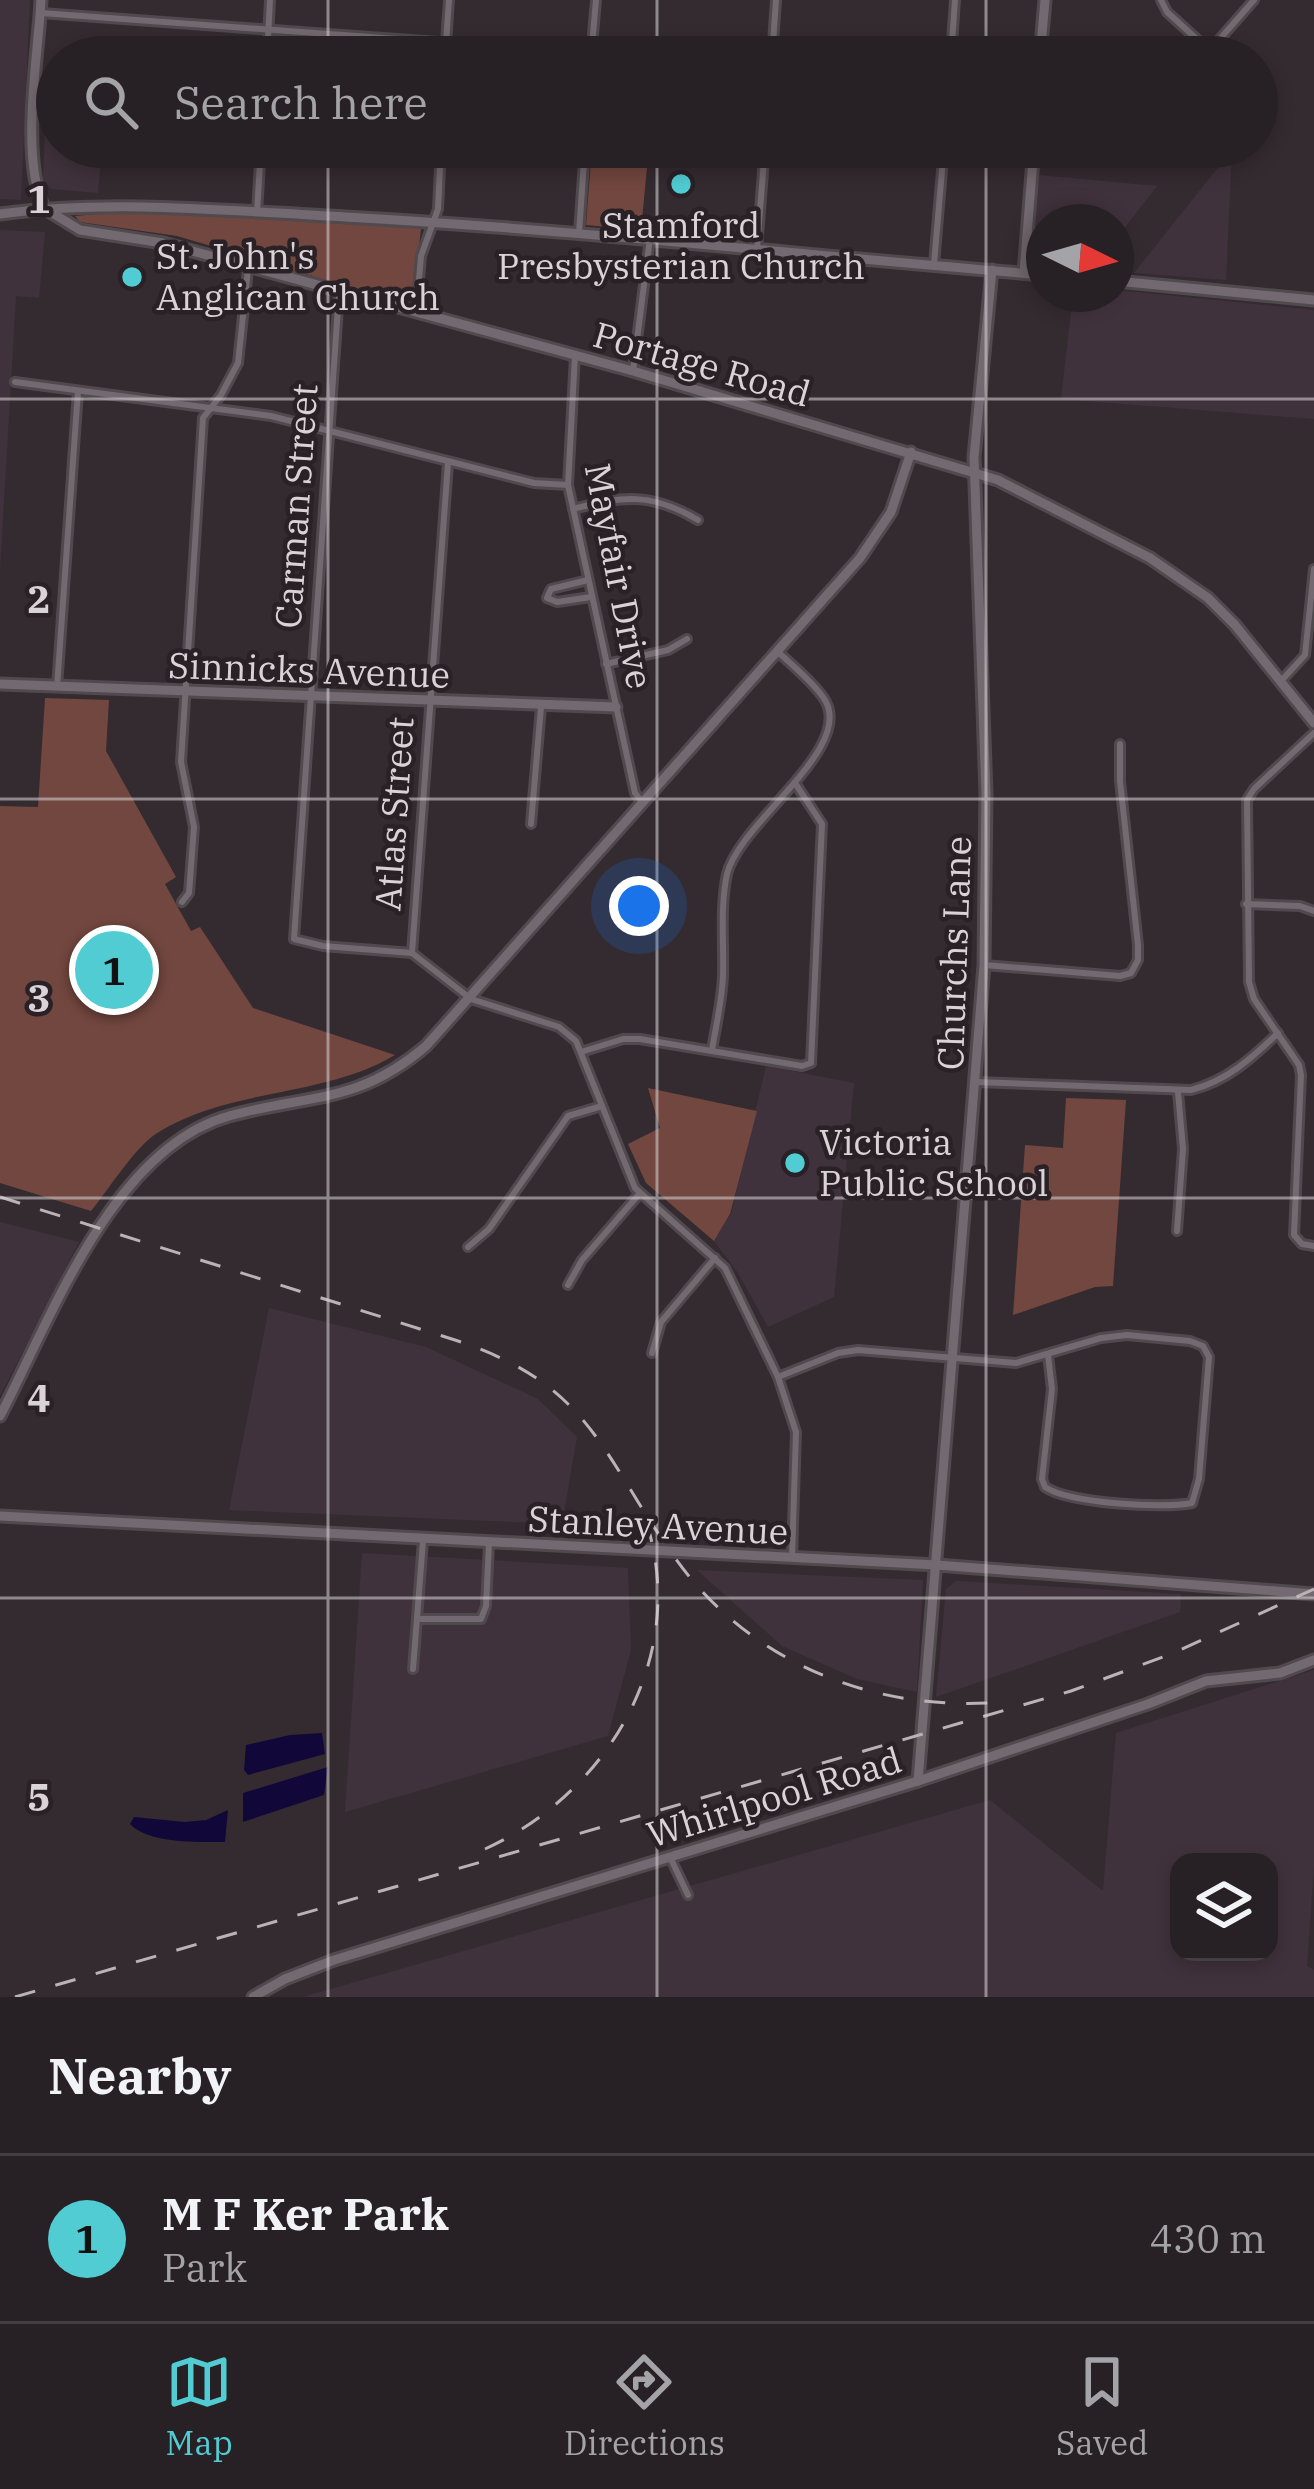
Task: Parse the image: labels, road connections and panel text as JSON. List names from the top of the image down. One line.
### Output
{"streets":{"street":["Portage Road","Carman Street","Mayfair Drive","Sinnicks Avenue","Atlas Street","Churchs Lane","Stanley Avenue","Whirlpool Road"]},"crossings":[["Portage Road","Carman Street"],["Portage Road","Mayfair Drive"],["Portage Road","Churchs Lane"],["Carman Street","Sinnicks Avenue"],["Carman Street","Atlas Street"],["Mayfair Drive","Sinnicks Avenue"],["Sinnicks Avenue","Atlas Street"],["Churchs Lane","Stanley Avenue"],["Churchs Lane","Whirlpool Road"]],"places":["Stamford Presbysterian Church","St. John's Anglican Church","Victoria Public School"],"north":"right","page":{"search":"Search here","pins":"1","heading":"Nearby","list":[{"mark":"1","name":"M F Ker Park","note":"Park","value":"430 m"}],"nav":["Map","Directions","Saved"]},"grid":{"rows":["1","2","3","4","5"]}}
